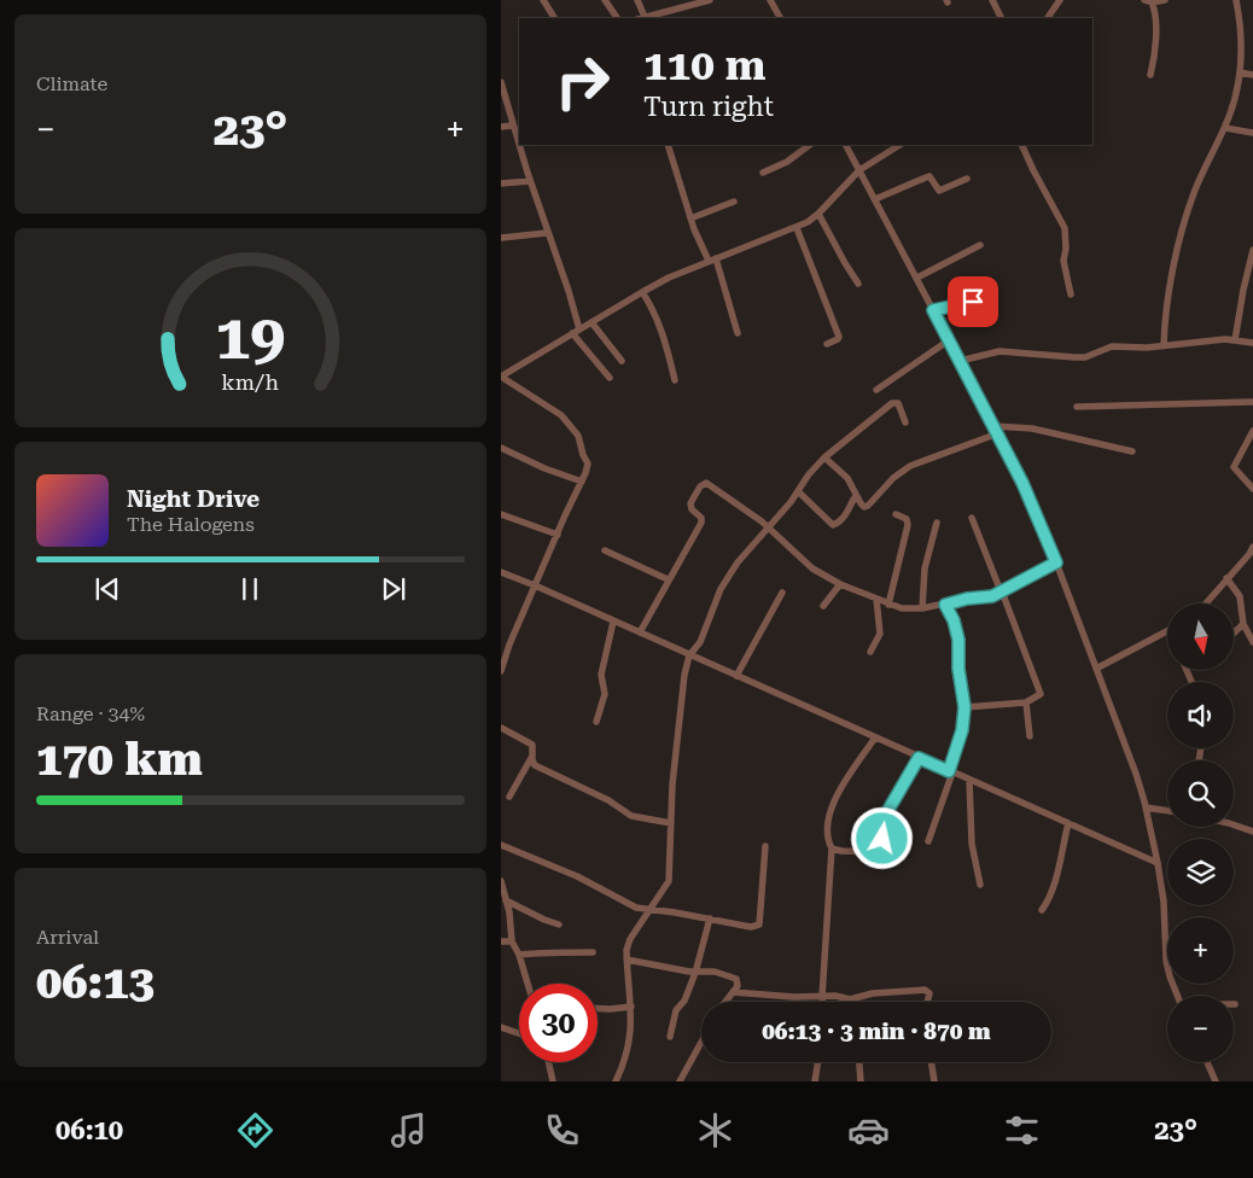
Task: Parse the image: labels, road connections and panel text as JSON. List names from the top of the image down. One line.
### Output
{"north":"bottom","page":{"tile":["Climate",["Range · 34%","170 km"],["Arrival","06:13"]],"turn":["110 m","Turn right"],"heat":["−","23°","+"],"song":["Night Drive","The Halogens"],"map_buttons":["+","−"],"limit":"30","trip":"06:13 · 3 min · 870 m","tabs":["06:10","23°"],"gauge":["19","km/h"]}}
